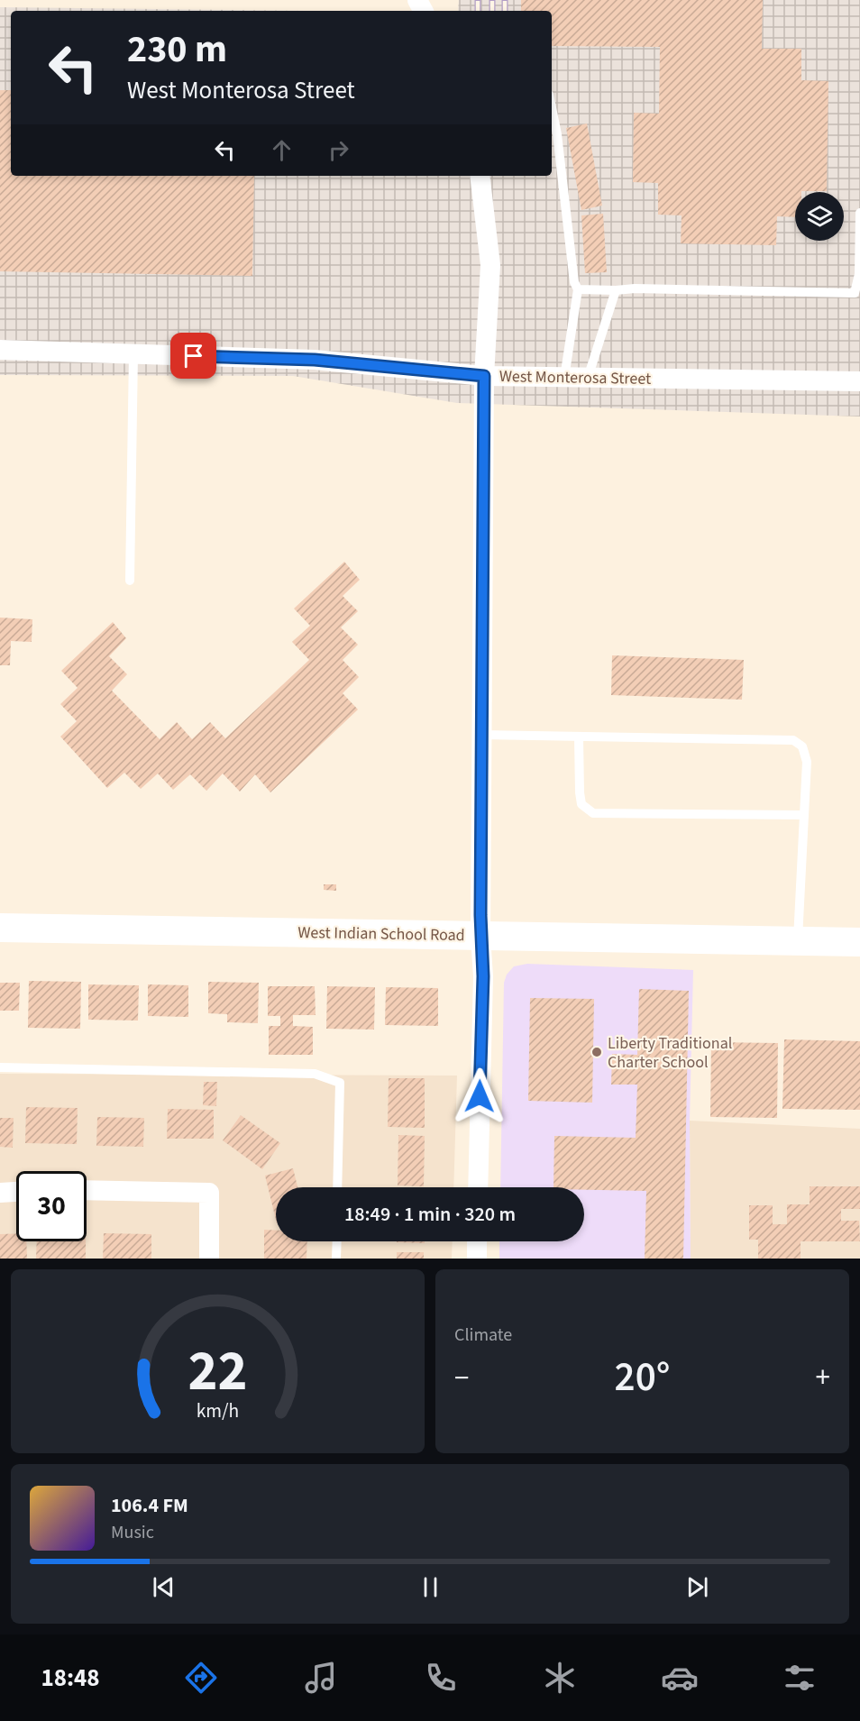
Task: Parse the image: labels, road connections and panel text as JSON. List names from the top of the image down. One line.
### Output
{"streets":{"main road":["West Indian School Road"],"street":["West Monterosa Street"]},"places":["Liberty Traditional Charter School"],"page":{"turn":["230 m","West Monterosa Street"],"limit":"30","trip":"18:49 · 1 min · 320 m","tile":"Climate","heat":["−","20°","+"],"song":["106.4 FM","Music"],"tabs":"18:48","gauge":["22","km/h"]}}
